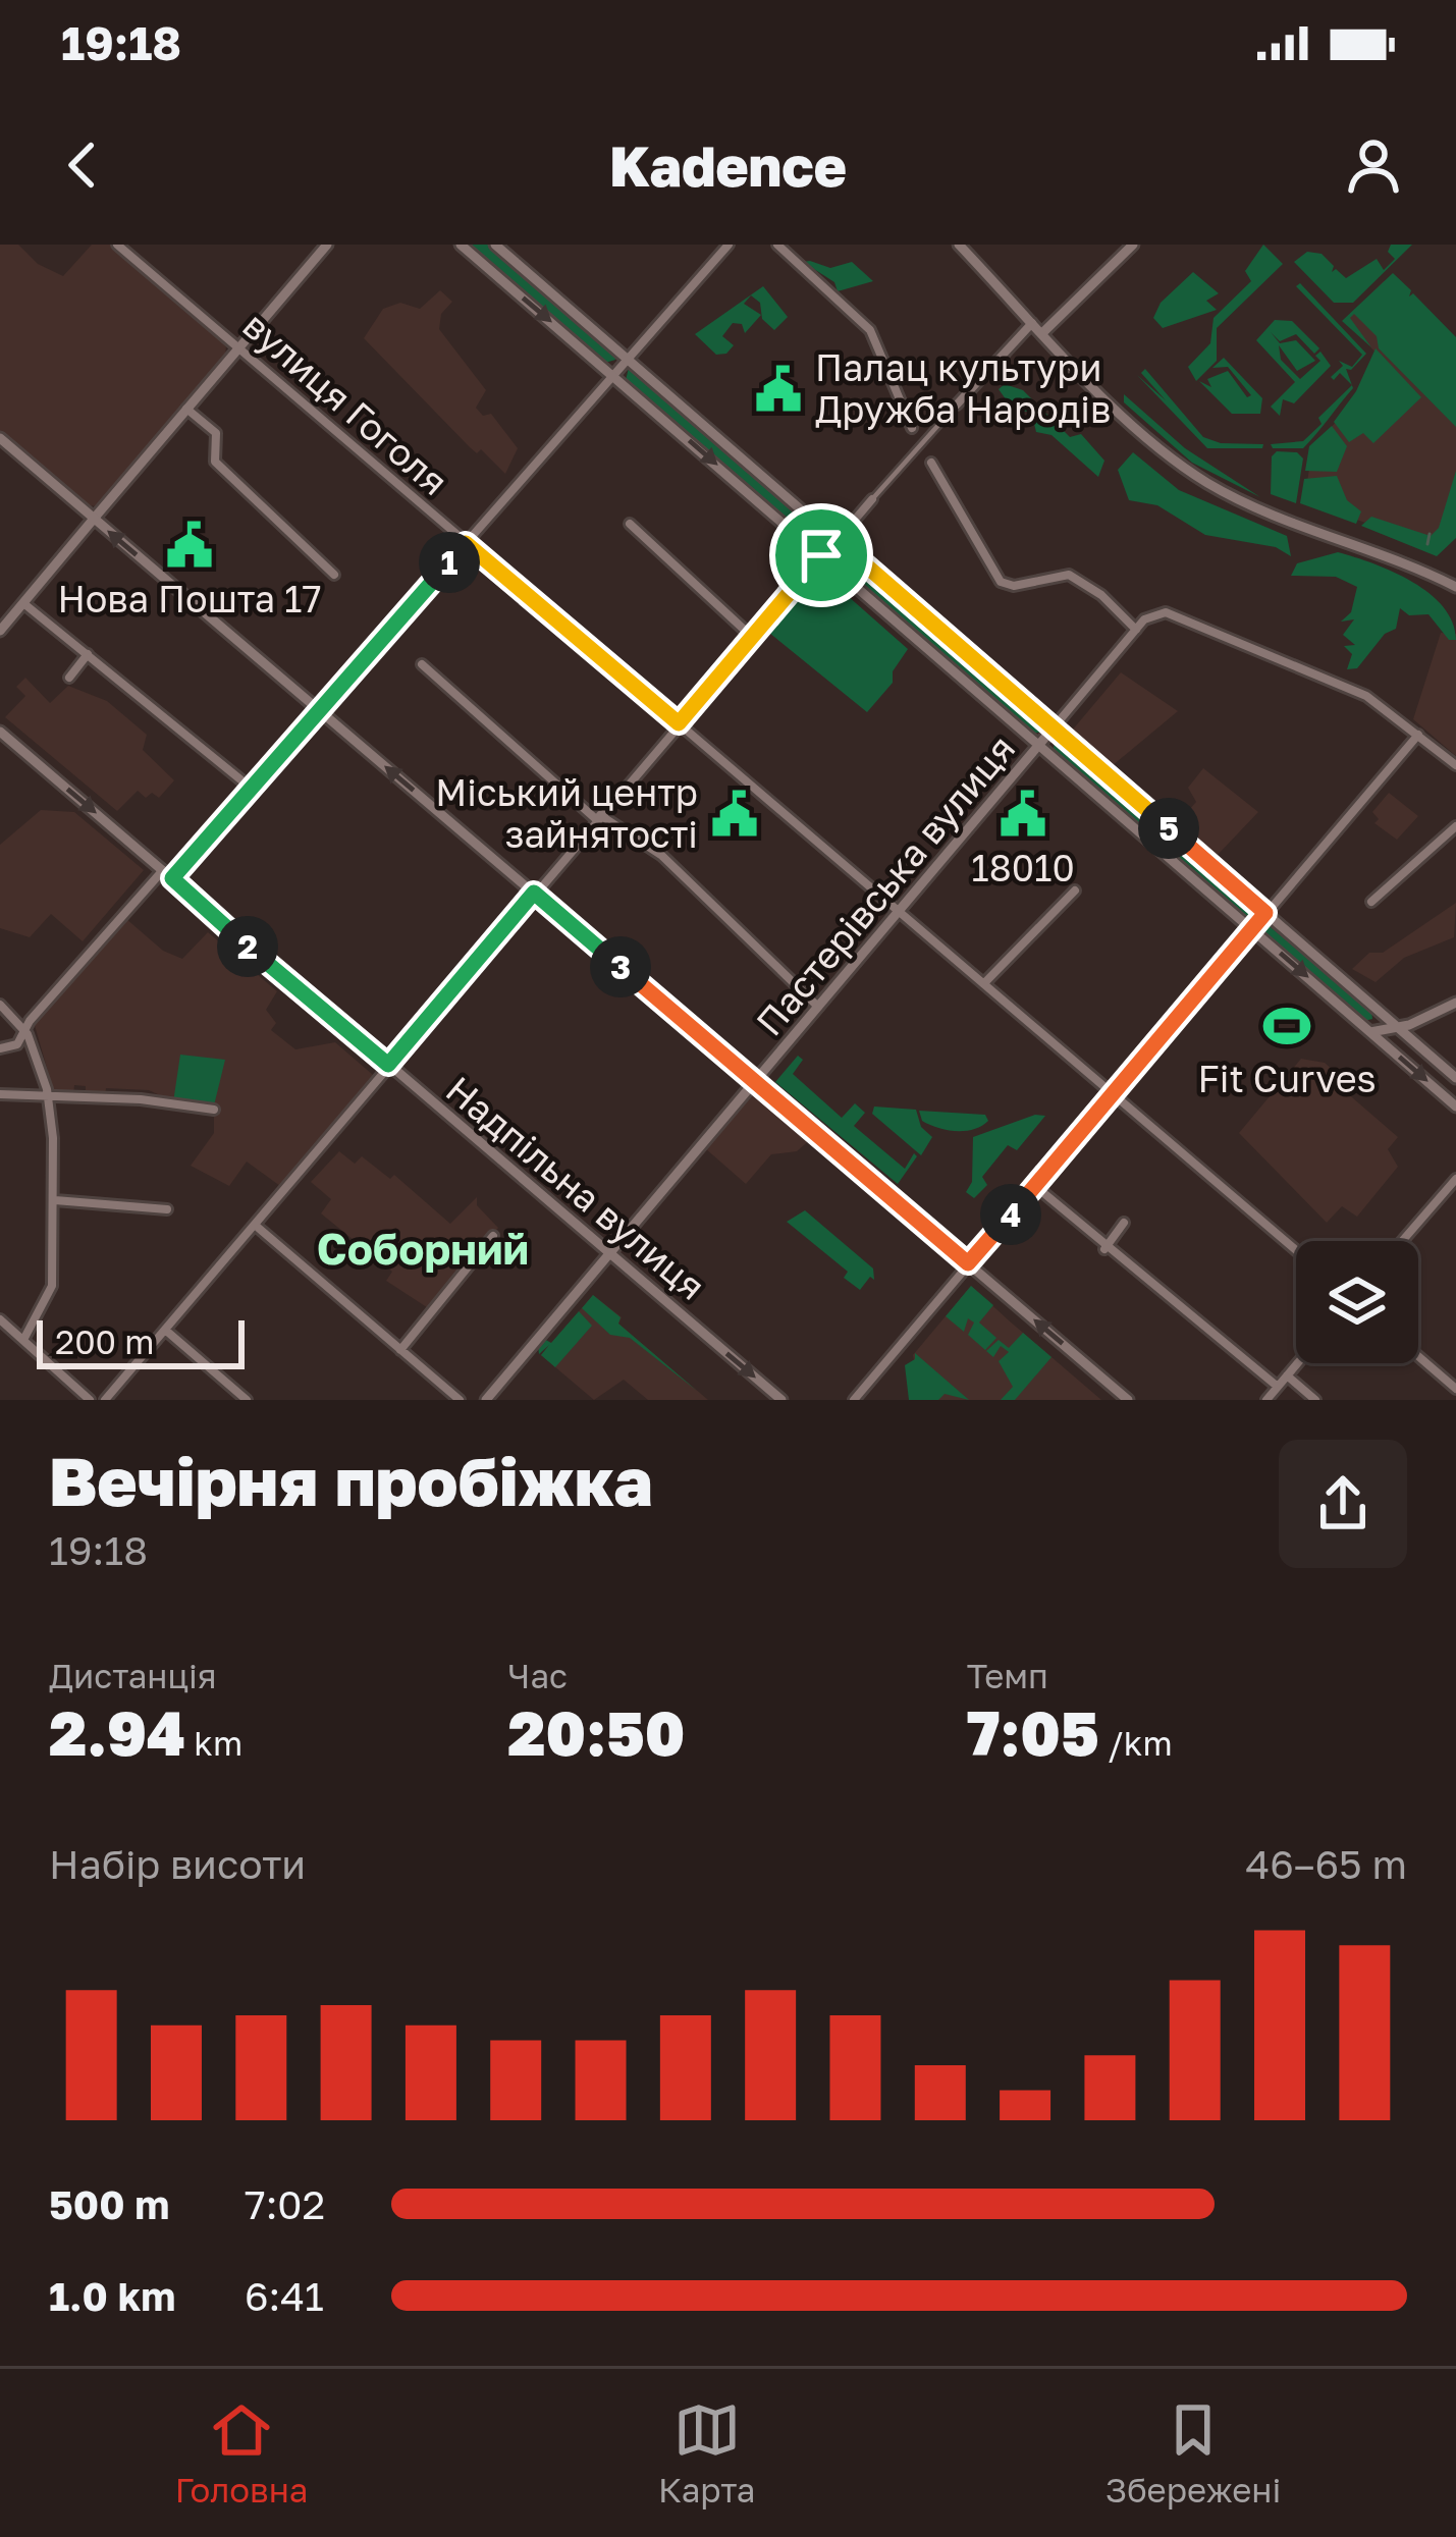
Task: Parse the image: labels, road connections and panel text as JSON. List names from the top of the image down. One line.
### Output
{"streets":{"main road":["Пастерівська вулиця","Надпільна вулиця"],"street":["вулиця Гоголя"]},"crossings":[["вулиця Гоголя","Пастерівська вулиця"],["Пастерівська вулиця","Надпільна вулиця"]],"one_way":["Надпільна вулиця"],"districts":["Соборний"],"places":{"public building":["Палац культури Дружба Народів","Нова Пошта 17","Міський центр зайнятості","18010"],"sports":["Fit Curves"]},"scale_bar":"200 m","page":{"status":"19:18","header":"Kadence","pins":["1","5","2","3","4"],"scale":"200 m","heading":["Вечірня пробіжка","19:18"],"stats":[["Дистанція","2.94 km"],["Час","20:50"],["Темп","7:05 /km"]],"chart":["Набір висоти","46–65 m"],"list":[{"name":"500 m","note":"7:02"},{"name":"1.0 km","note":"6:41"}],"tabs":["Головна","Карта","Збережені"]}}
